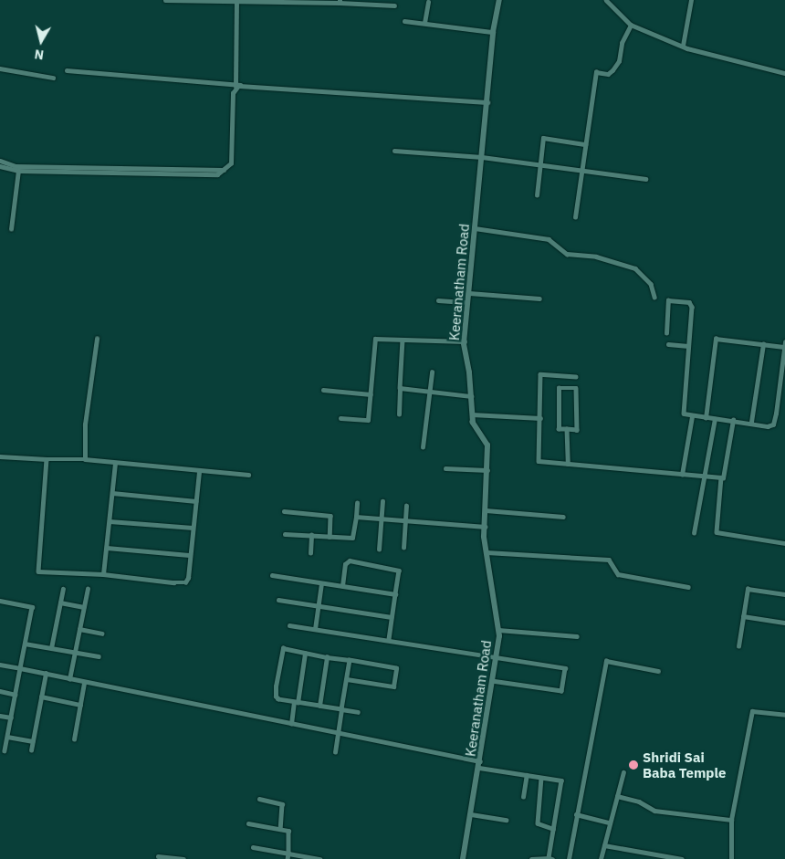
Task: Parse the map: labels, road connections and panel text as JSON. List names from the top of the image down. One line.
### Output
{"streets":{"street":["Keeranatham Road"]},"places":["Shridi Sai Baba Temple"],"north":"bottom"}
